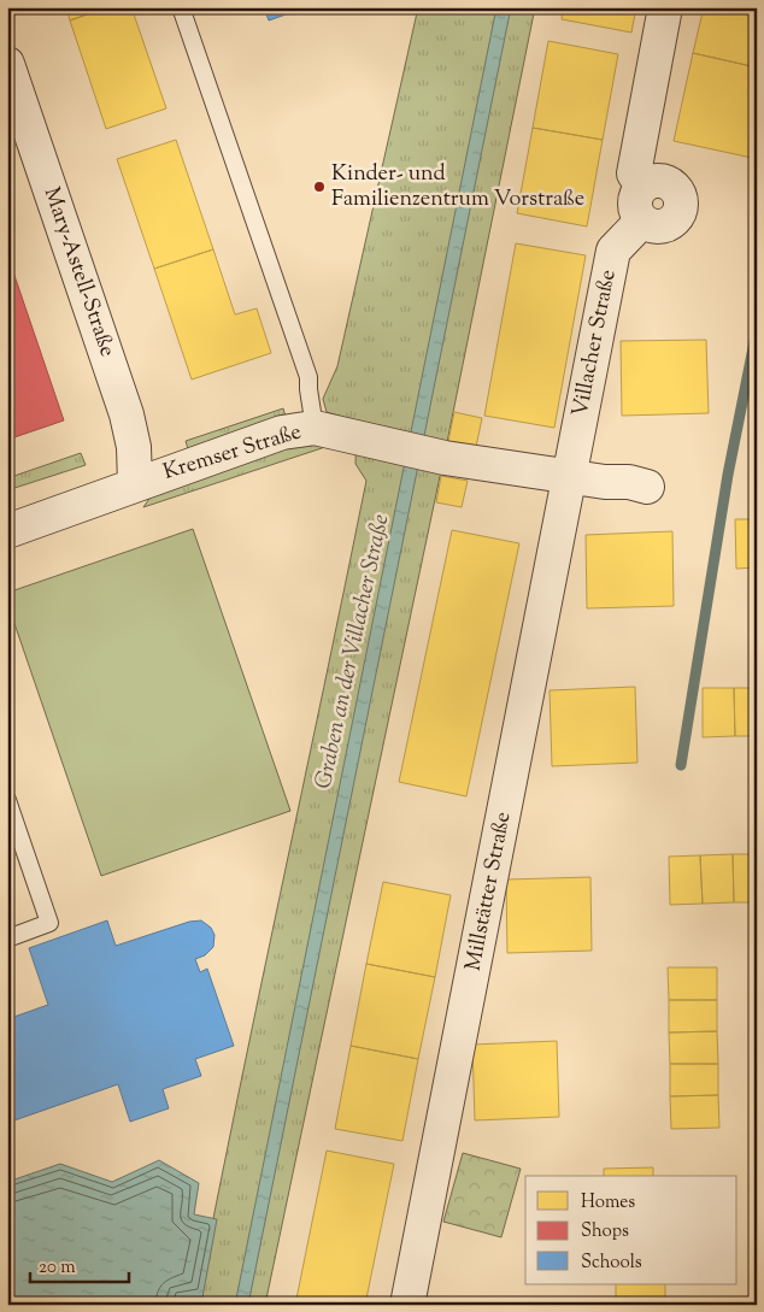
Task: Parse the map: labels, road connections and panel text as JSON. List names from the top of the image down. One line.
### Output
{"streets":{"street":["Mary-Astell-Straße","Villacher Straße","Kremser Straße","Millstätter Straße"]},"crossings":[["Mary-Astell-Straße","Kremser Straße"],["Villacher Straße","Kremser Straße"],["Villacher Straße","Millstätter Straße"],["Kremser Straße","Millstätter Straße"]],"water":["Graben an der Villacher Straße"],"places":["Kinder- und Familienzentrum Vorstraße"],"legend":["Homes","Shops","Schools"],"scale_bar":"20 m"}
